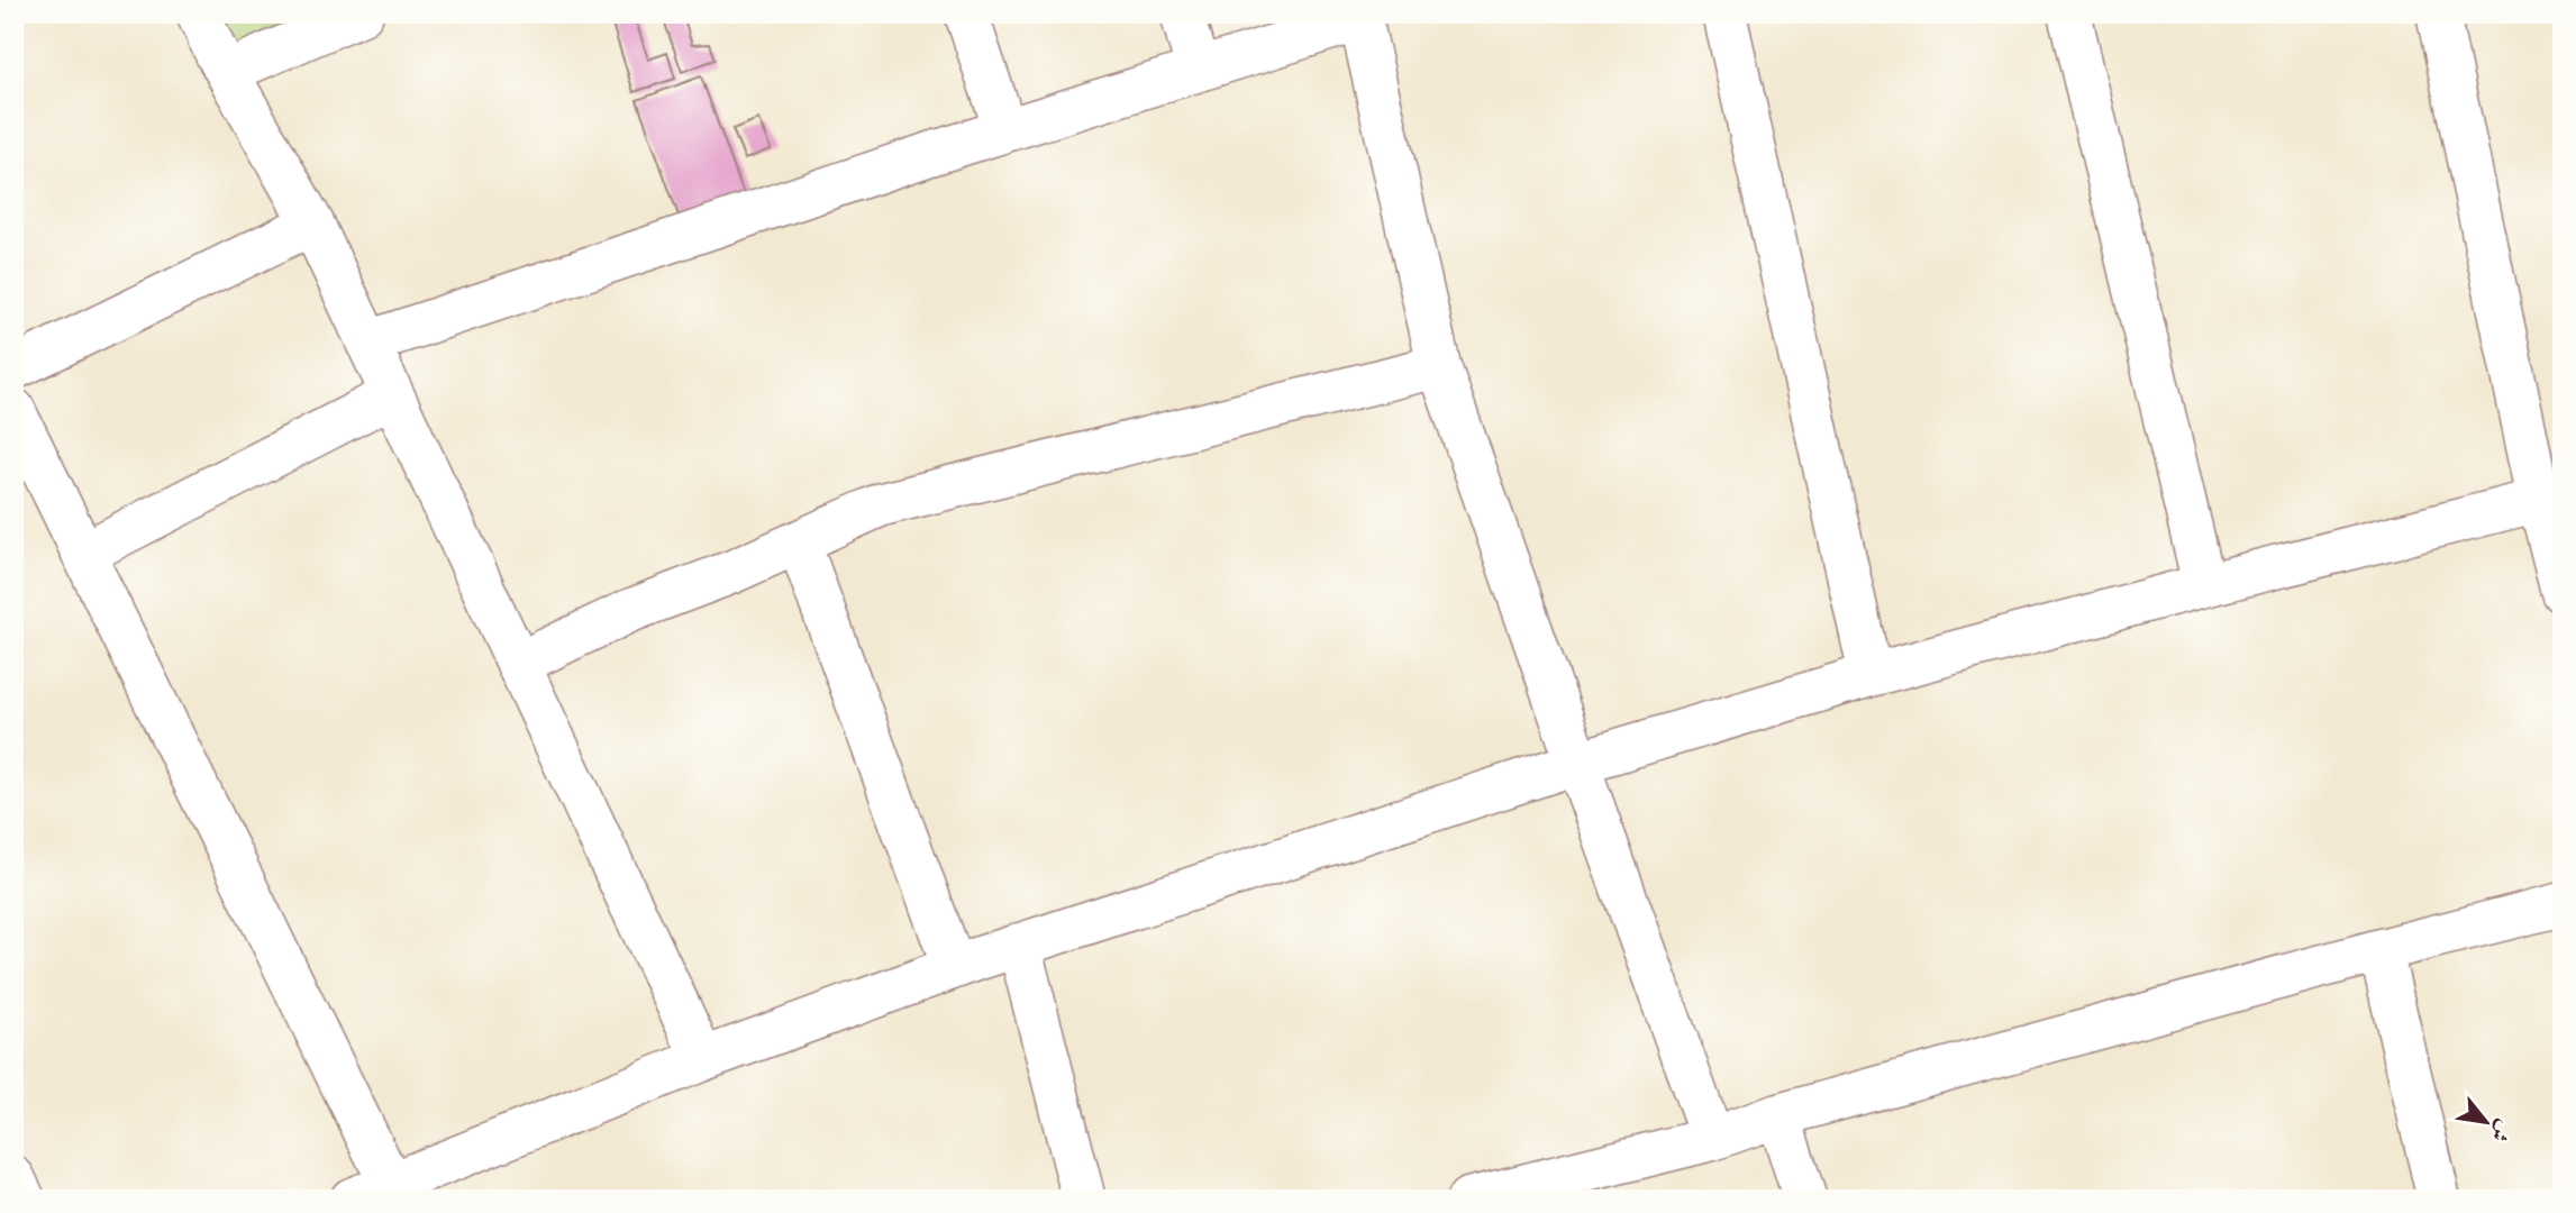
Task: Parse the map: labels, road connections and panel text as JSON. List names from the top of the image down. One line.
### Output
{"north":"bottom right"}
